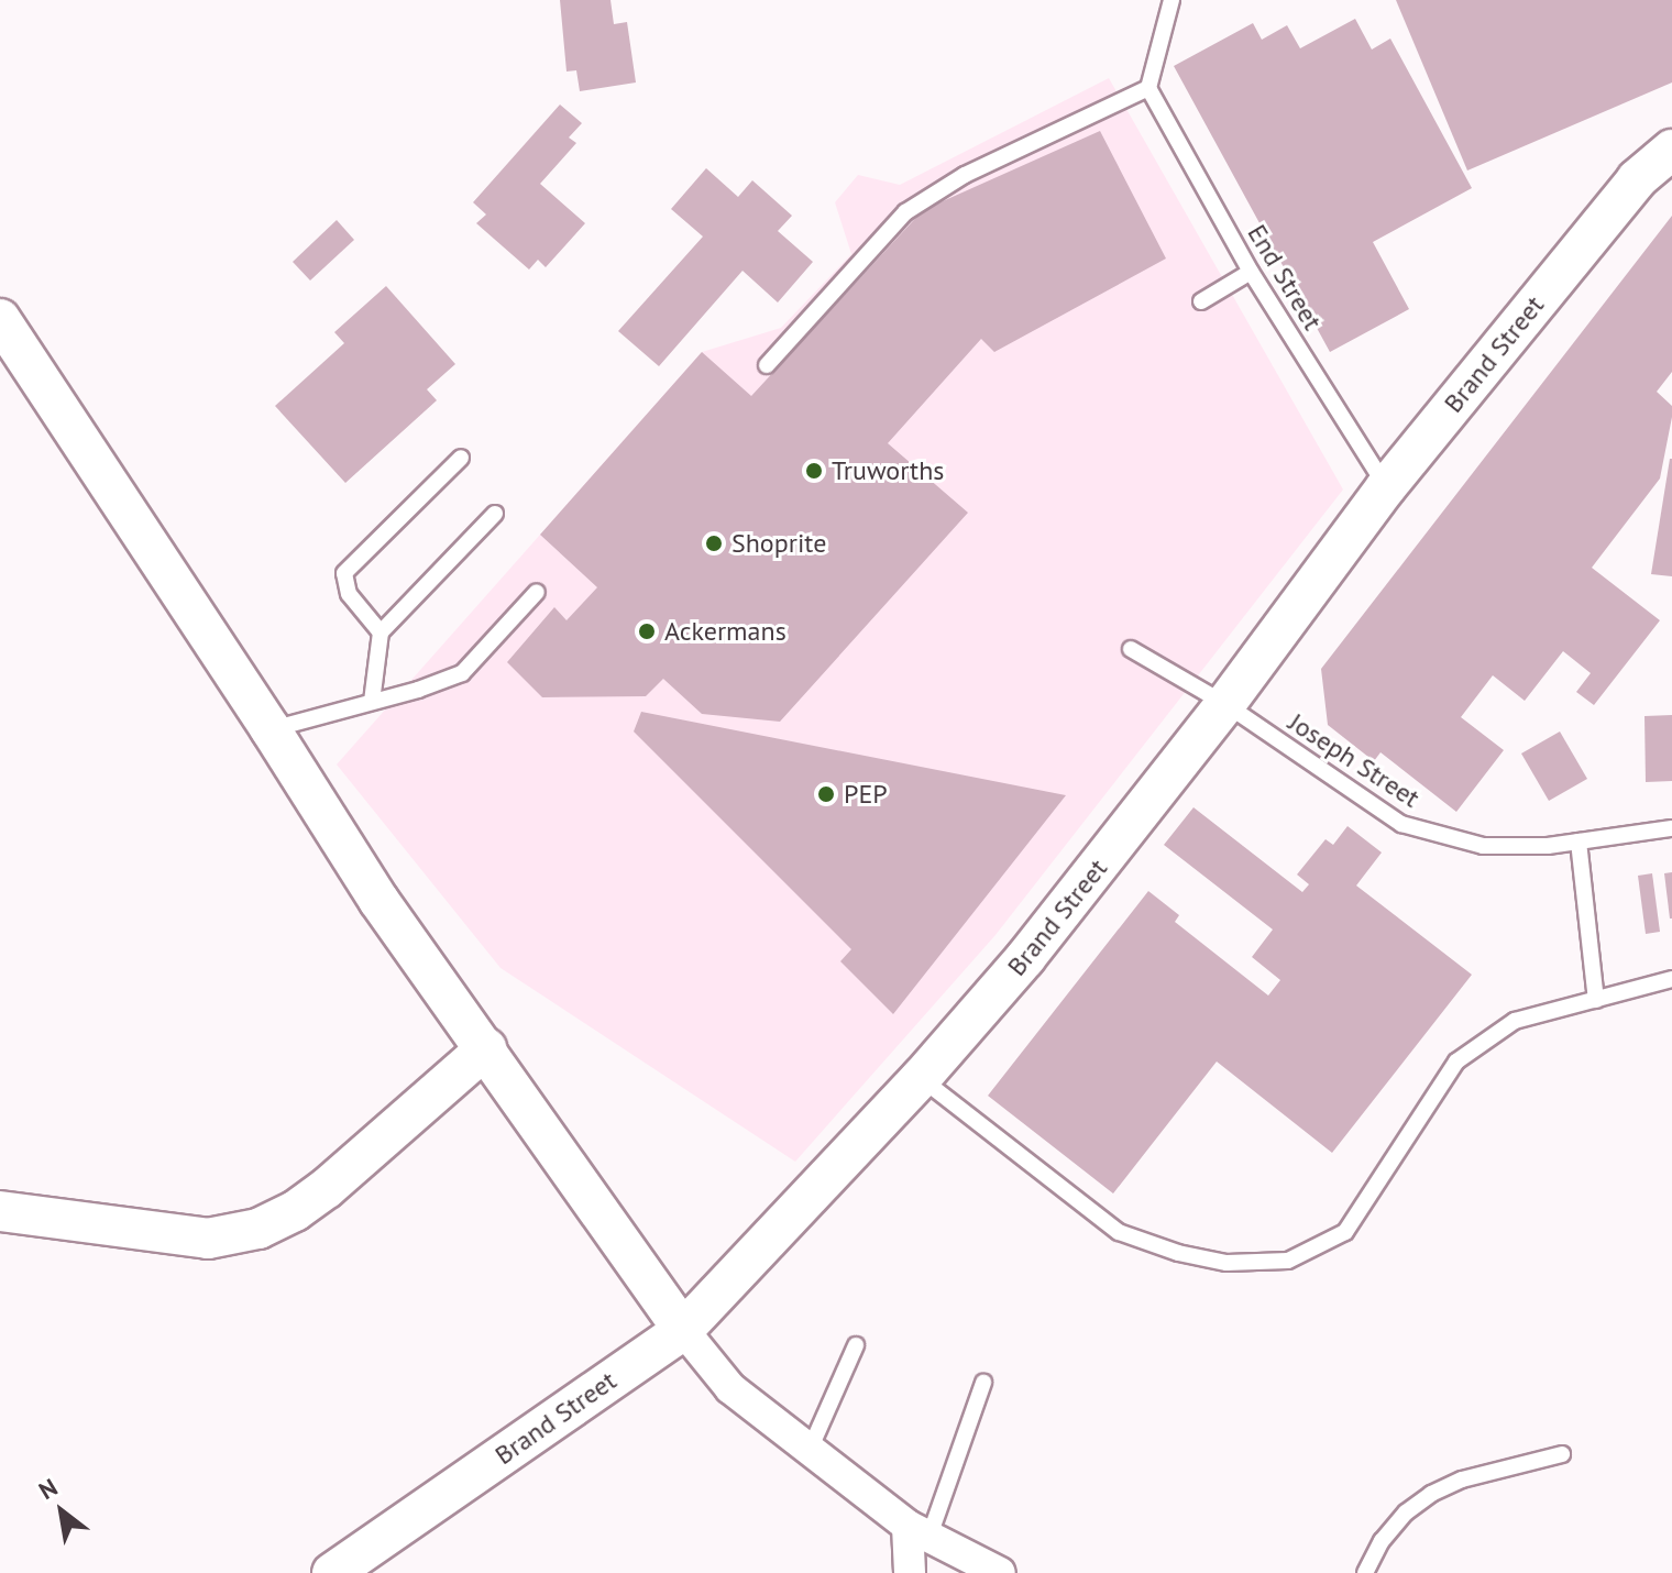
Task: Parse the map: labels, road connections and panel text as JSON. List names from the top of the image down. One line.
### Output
{"streets":{"street":["Brand Street"],"lane":["End Street","Joseph Street"]},"crossings":[["End Street","Brand Street"],["Brand Street","Joseph Street"]],"places":["Truworths","Shoprite","Ackermans","PEP"],"north":"top left"}
